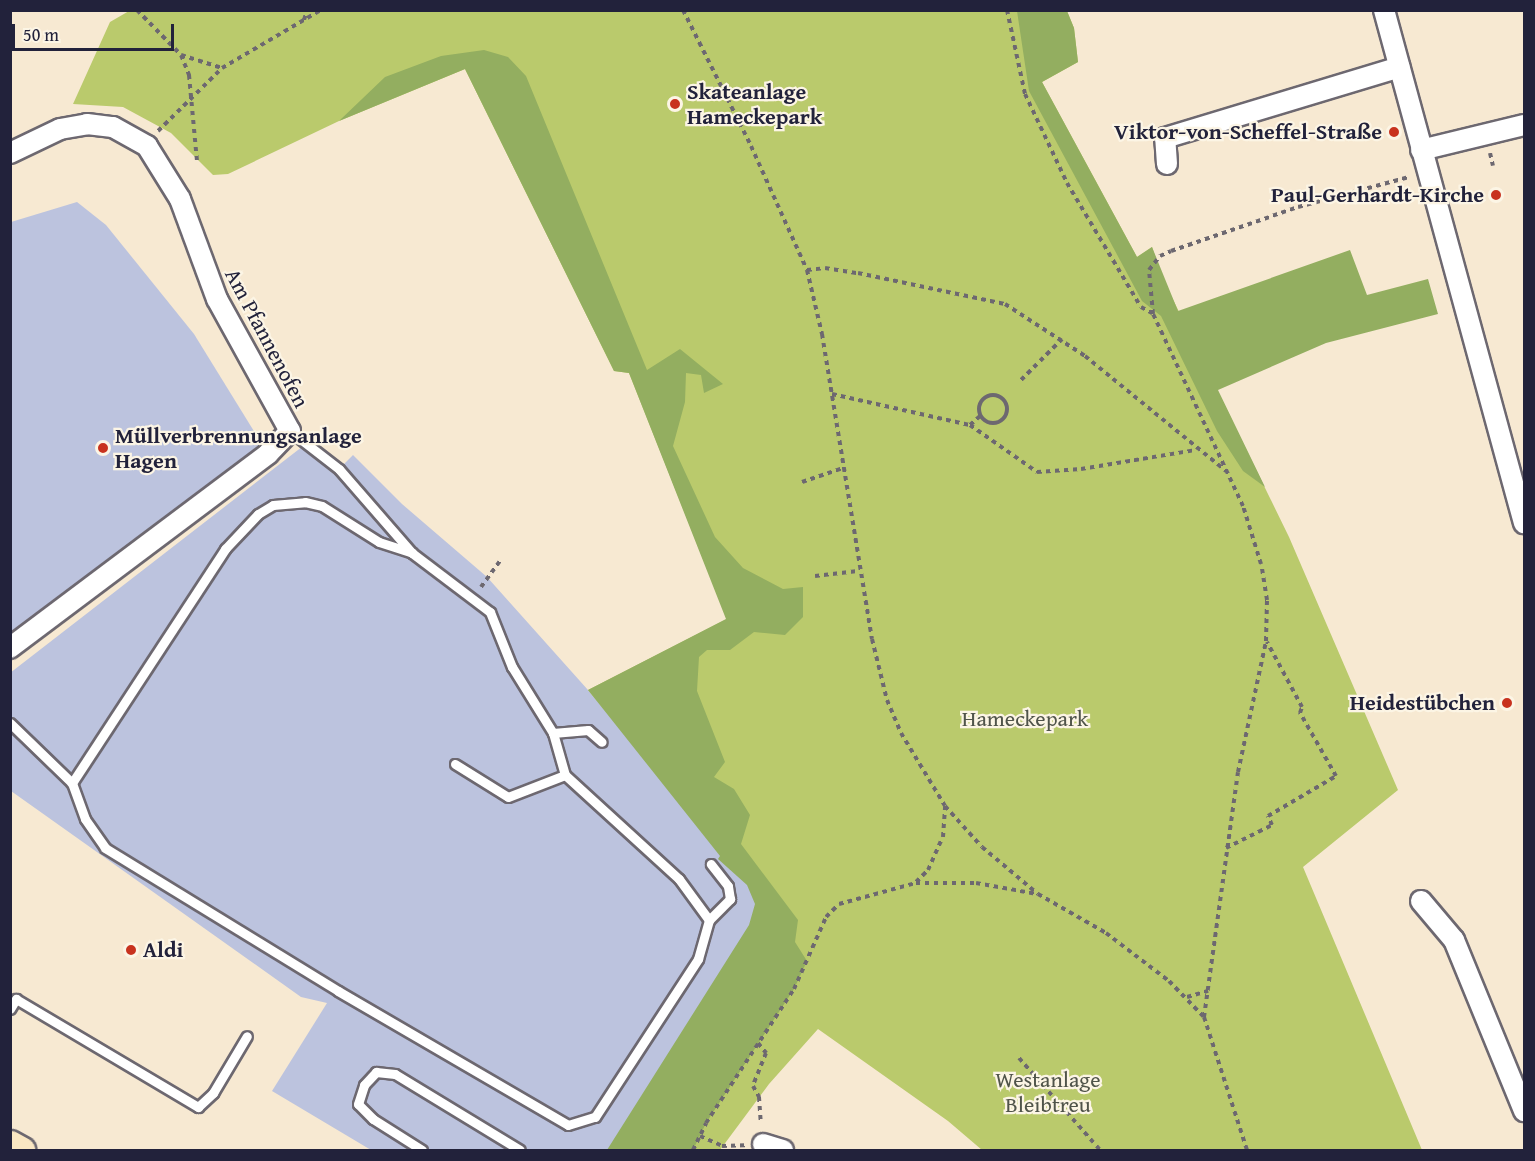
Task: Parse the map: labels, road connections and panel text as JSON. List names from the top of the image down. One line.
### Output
{"streets":{"street":["Am Pfannenofen"]},"parks":["Hameckepark","Westanlage Bleibtreu"],"places":["Skateanlage Hameckepark","Viktor-von-Scheffel-Straße","Paul-Gerhardt-Kirche","Müllverbrennungsanlage Hagen","Heidestübchen","Aldi"],"scale_bar":"50 m"}
